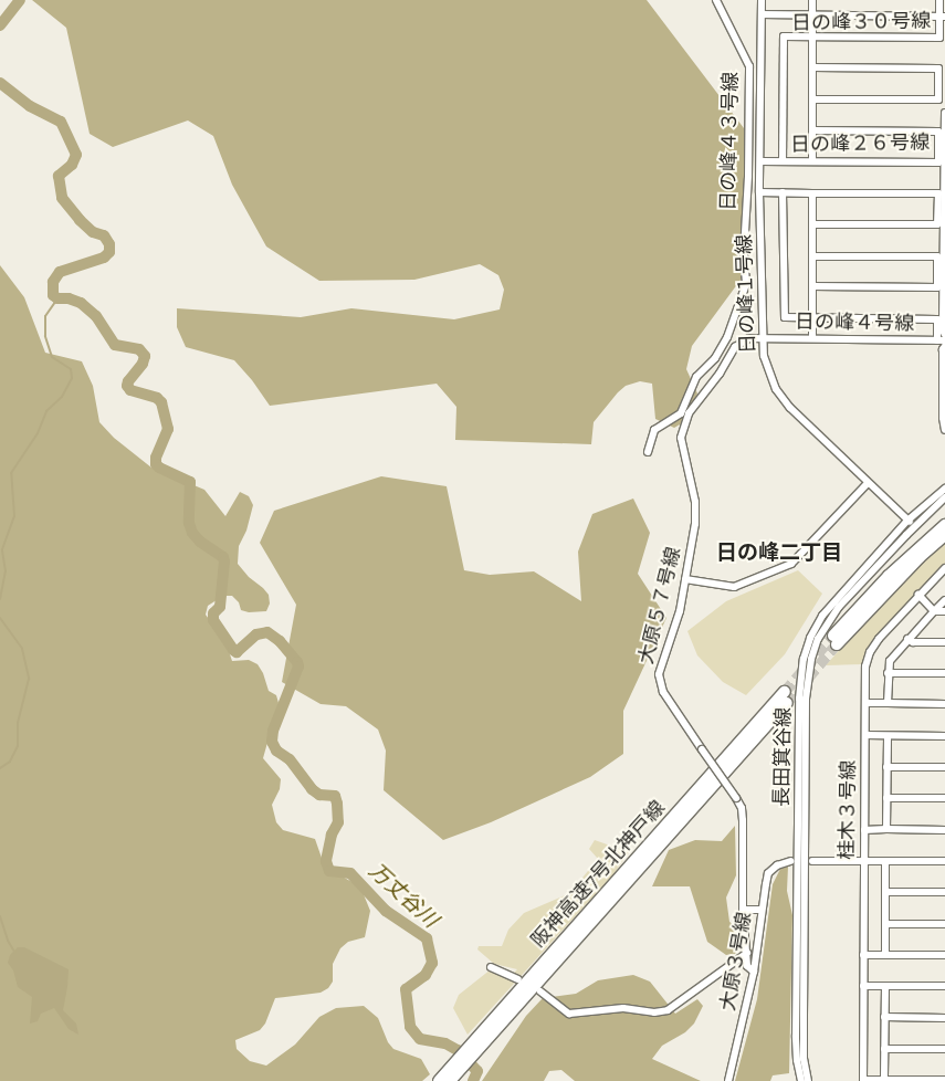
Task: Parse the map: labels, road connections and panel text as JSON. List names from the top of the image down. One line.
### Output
{"streets":{"highway":["阪神高速7号北神戸線"],"street":["日の峰３０号線","日の峰４３号線","日の峰２６号線","日の峰１号線","日の峰４号線","大原５７号線","長田箕谷線","桂木３号線","大原３号線"]},"crossings":[["日の峰３０号線","日の峰２６号線"],["日の峰２６号線","日の峰１号線"],["日の峰１号線","日の峰４号線"],["日の峰１号線","大原５７号線"],["日の峰１号線","長田箕谷線"],["日の峰４号線","大原５７号線"],["大原５７号線","大原３号線"]],"districts":["日の峰二丁目"],"water":["万丈谷川"]}
